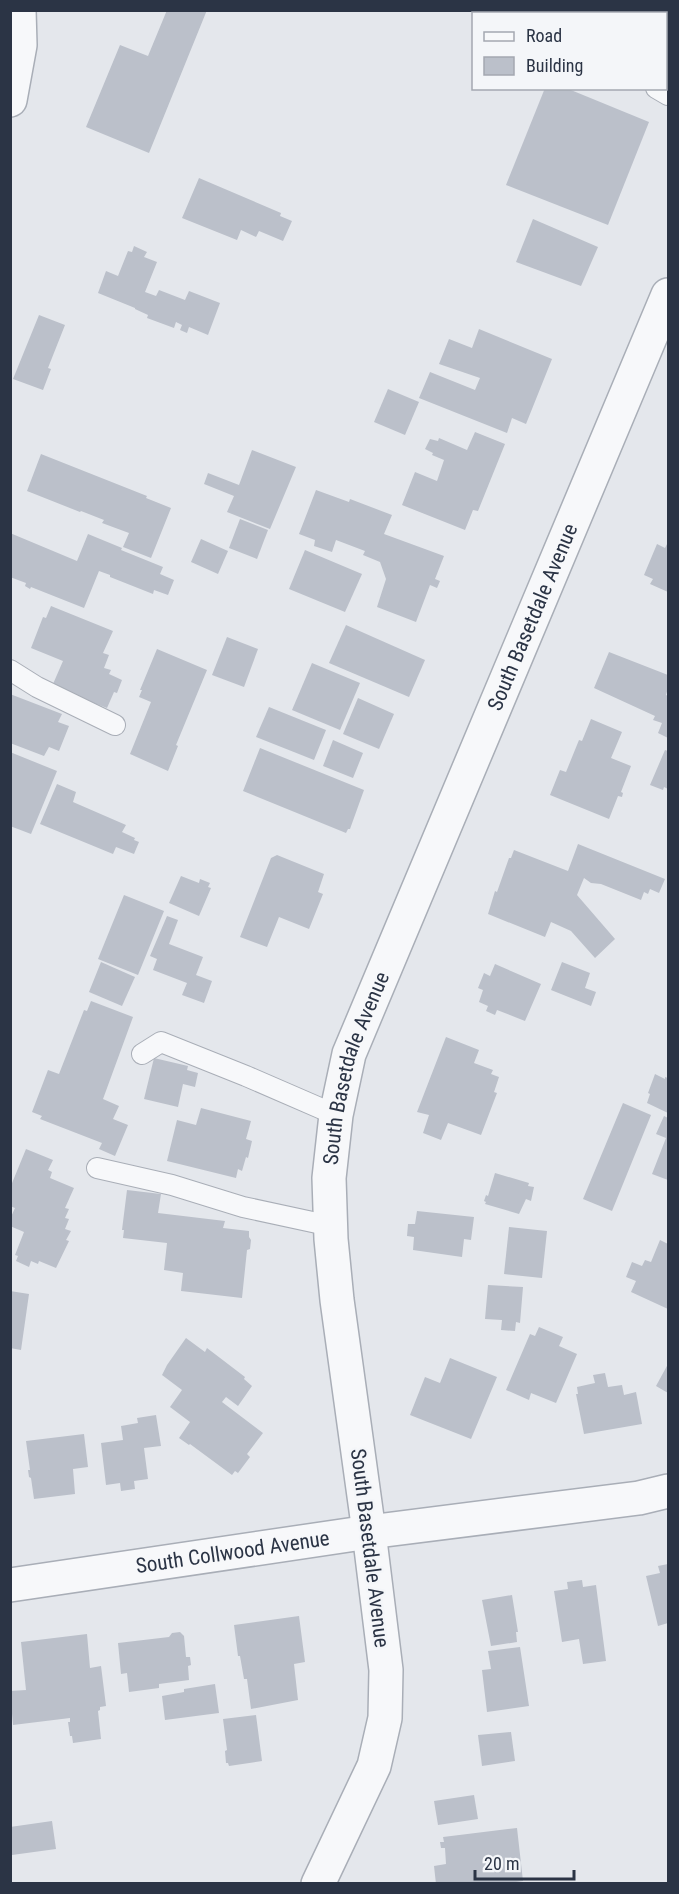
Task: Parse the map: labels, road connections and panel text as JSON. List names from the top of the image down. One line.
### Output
{"streets":{"street":["South Basetdale Avenue","South Collwood Avenue"]},"crossings":[["South Basetdale Avenue","South Collwood Avenue"]],"legend":["Road","Building"],"scale_bar":"20 m"}
